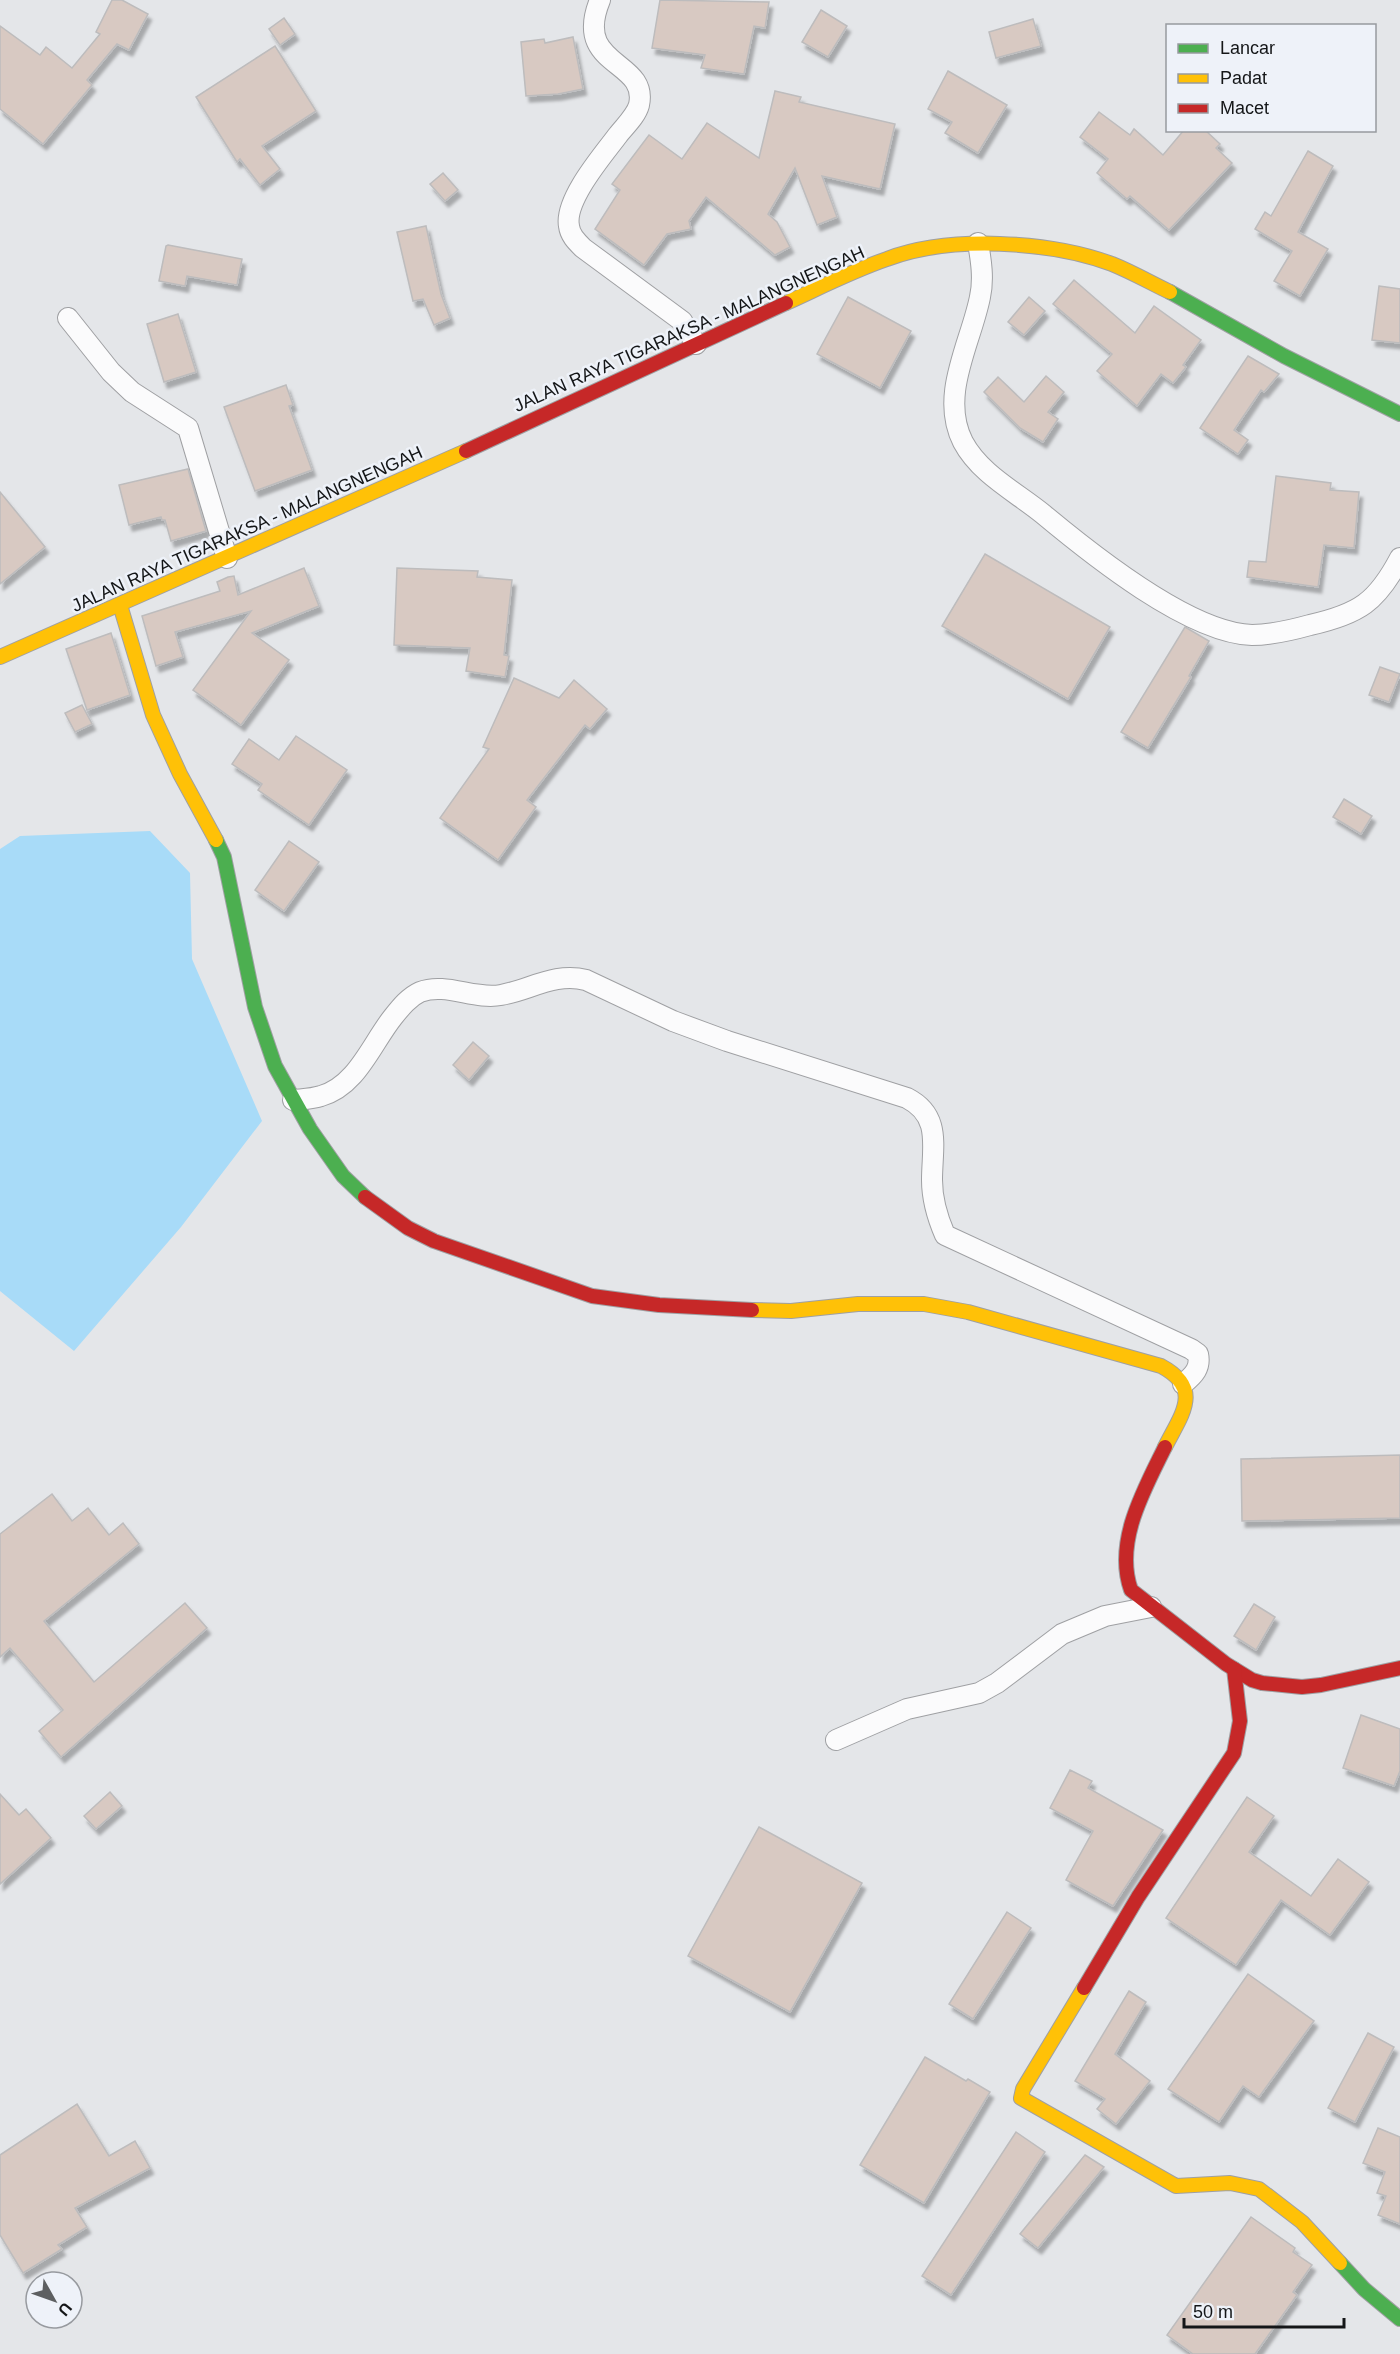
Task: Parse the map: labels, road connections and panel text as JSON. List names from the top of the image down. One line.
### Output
{"streets":{"street":["JALAN RAYA TIGARAKSA - MALANGNENGAH"]},"legend":["Lancar","Padat","Macet"],"scale_bar":"50 m","north":"bottom right"}
